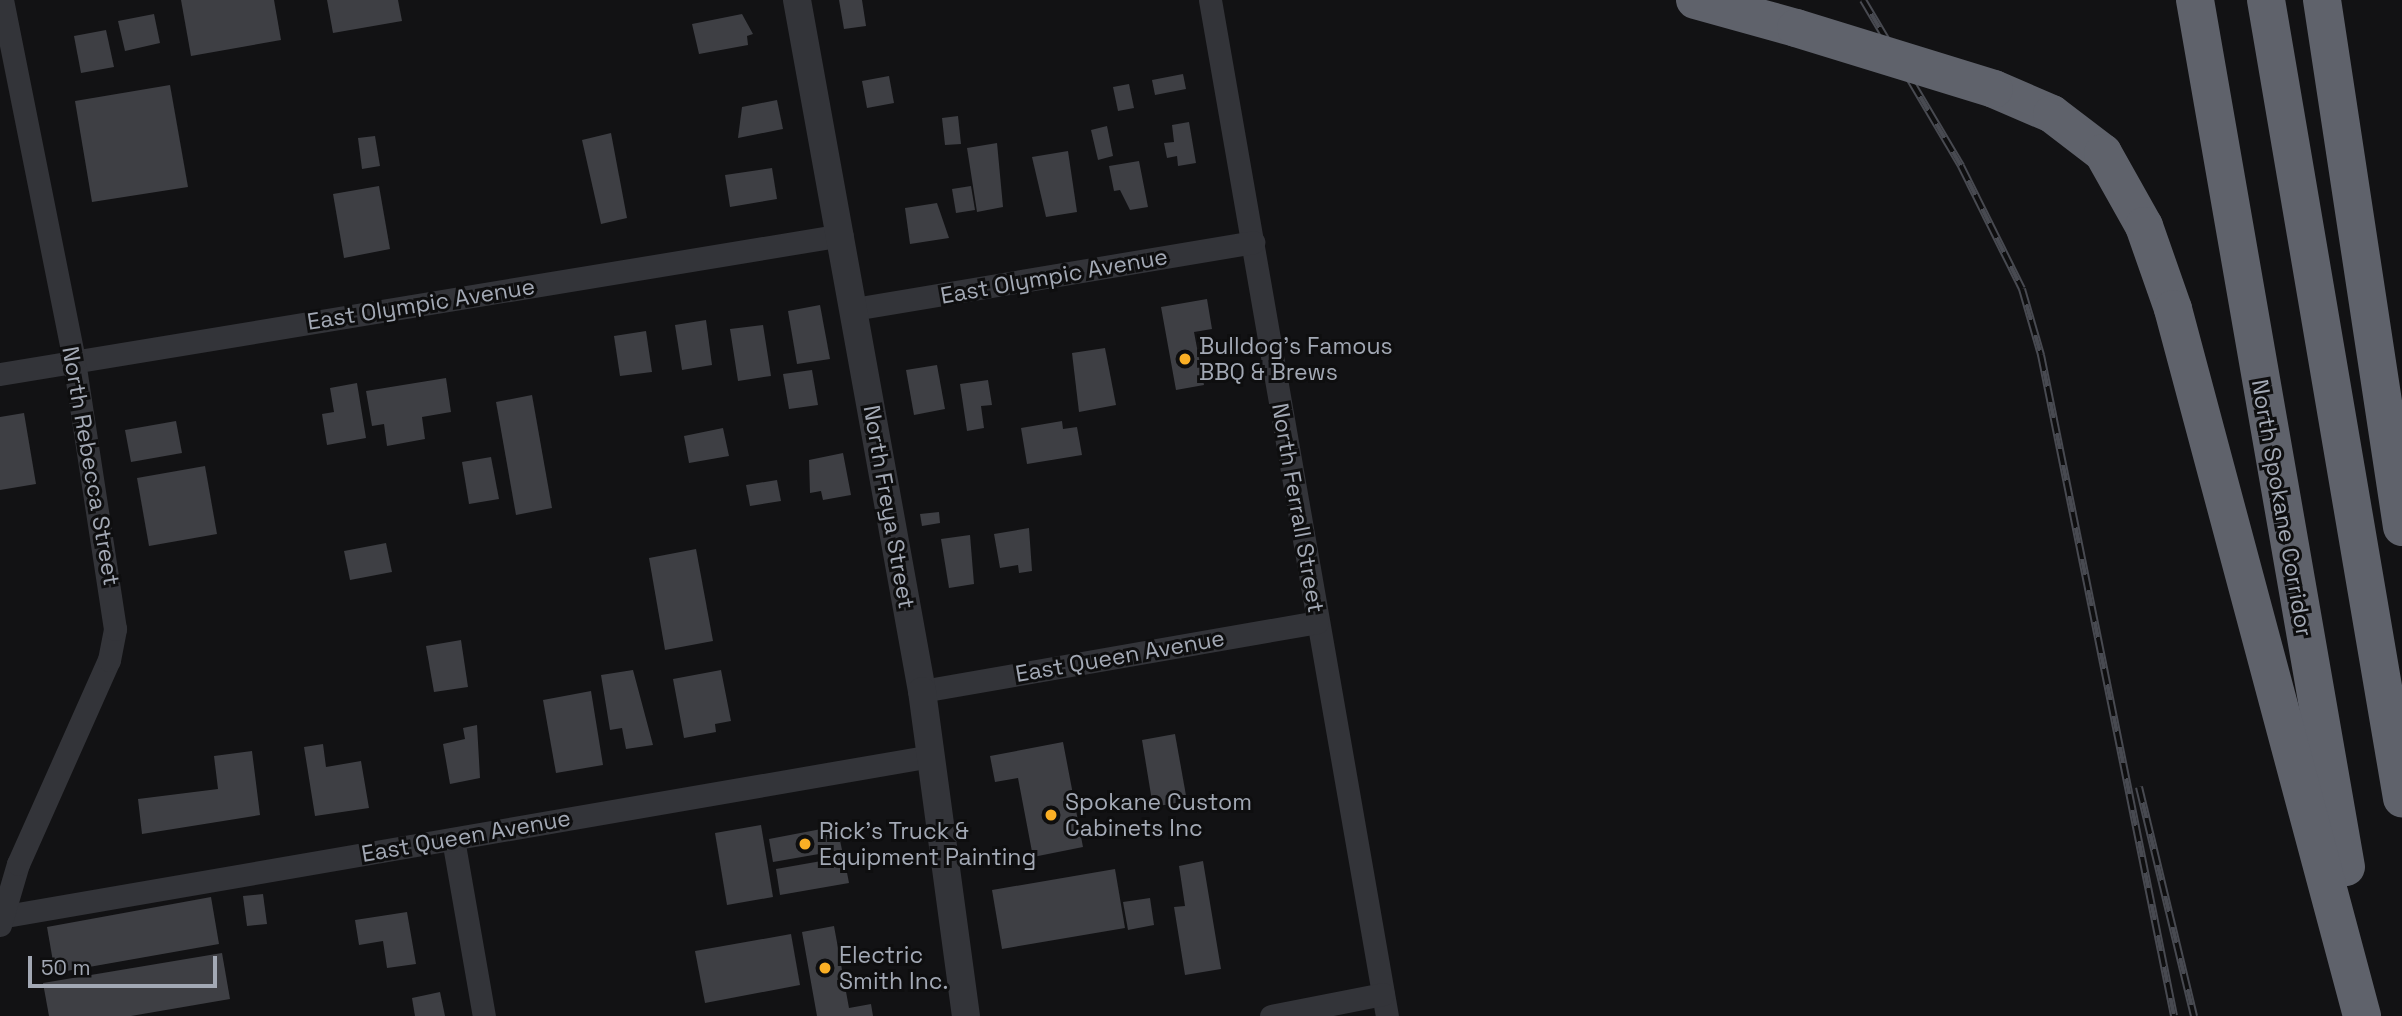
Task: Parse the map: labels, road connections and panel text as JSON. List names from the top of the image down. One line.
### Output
{"streets":{"highway":["North Spokane Corridor"],"street":["East Olympic Avenue","North Rebecca Street","North Freya Street","North Ferrall Street","East Queen Avenue"]},"crossings":[["East Olympic Avenue","North Rebecca Street"],["East Olympic Avenue","North Freya Street"],["East Olympic Avenue","North Ferrall Street"],["North Rebecca Street","East Queen Avenue"],["North Freya Street","East Queen Avenue"],["North Ferrall Street","East Queen Avenue"]],"places":["Bulldog's Famous BBQ & Brews","Spokane Custom Cabinets Inc","Rick's Truck & Equipment Painting","Electric Smith Inc."],"scale_bar":"50 m"}
